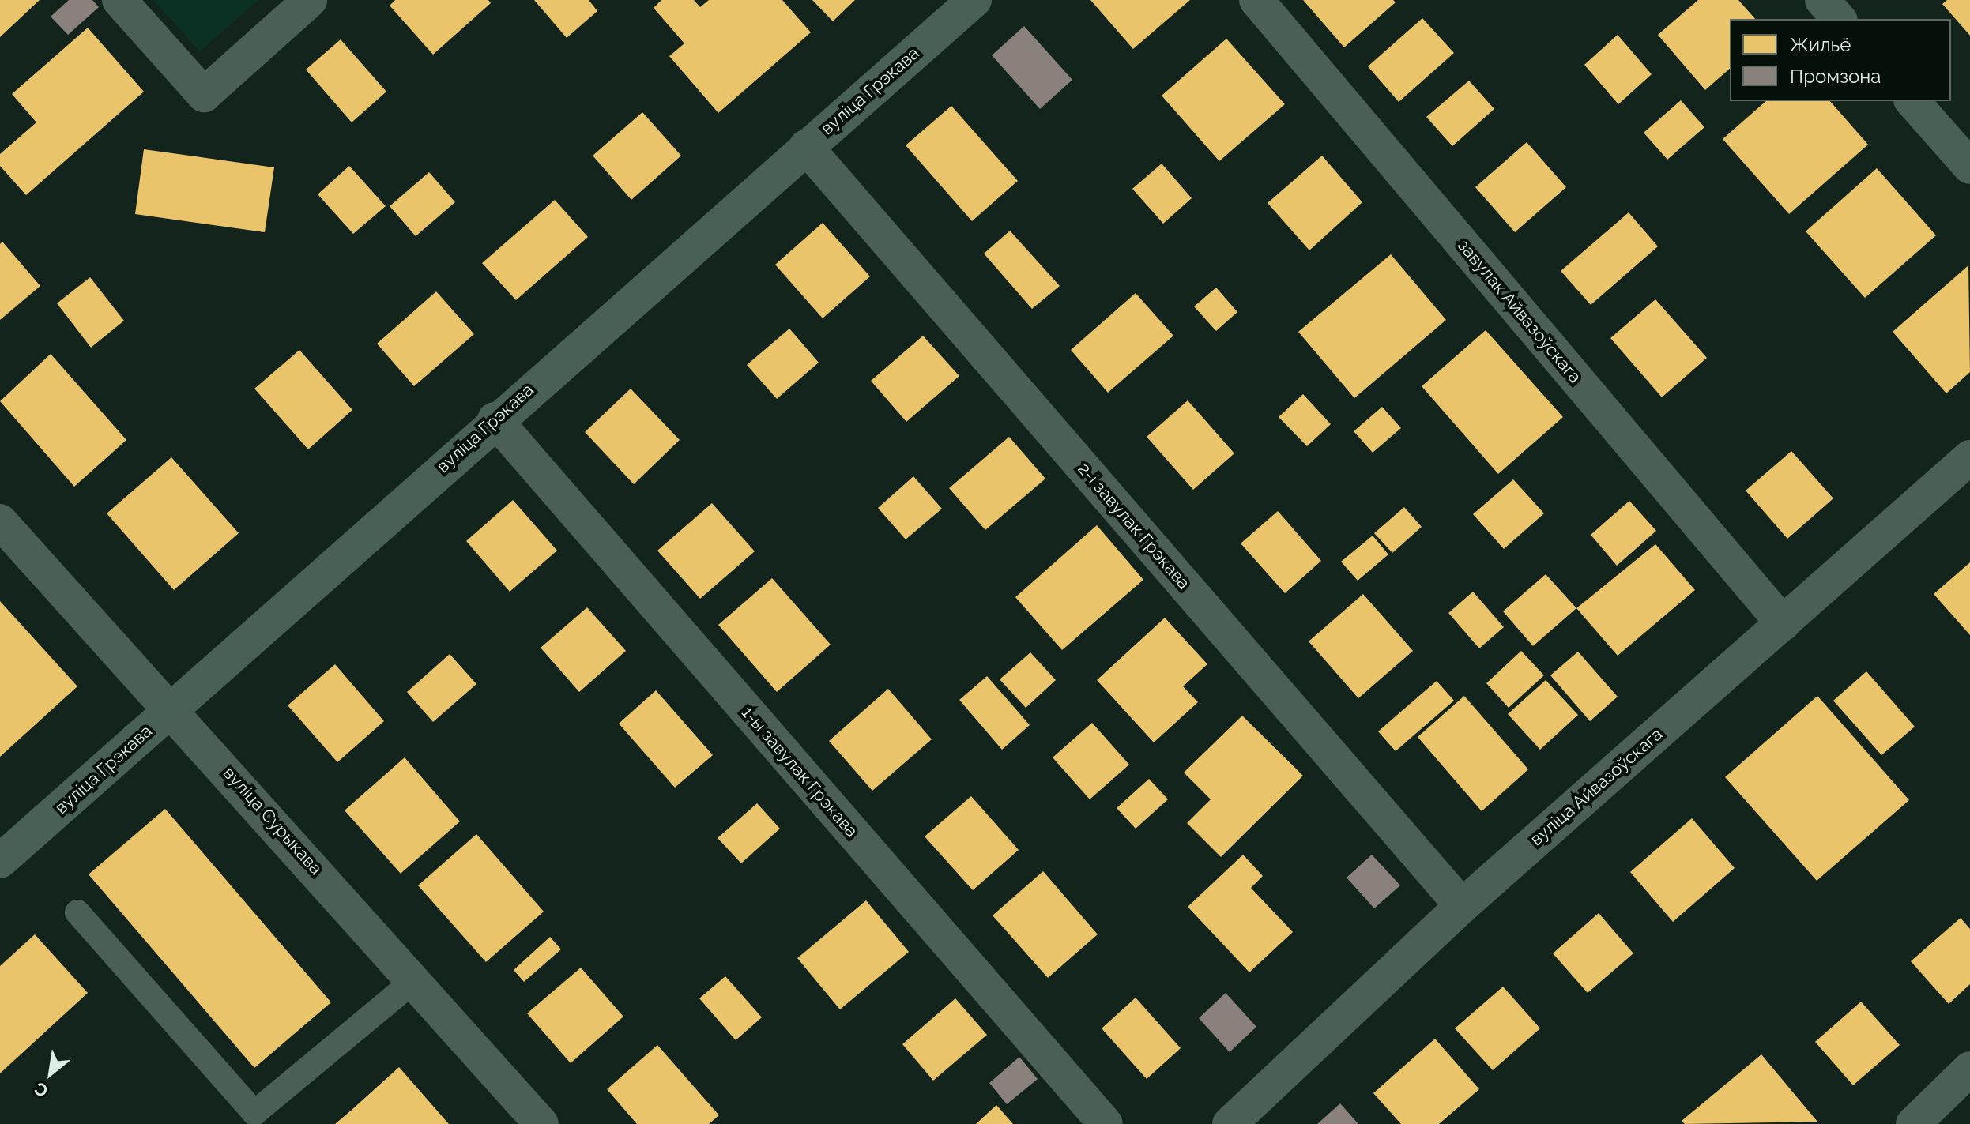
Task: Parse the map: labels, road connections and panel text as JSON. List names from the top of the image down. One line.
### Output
{"streets":{"street":["вуліца Грэкава","завулак Айвазоўскага","2-і завулак Грэкава","1-ы завулак Грэкава","вуліца Айвазоўскага","вуліца Сурыкава"]},"crossings":[["вуліца Грэкава","2-і завулак Грэкава"],["вуліца Грэкава","1-ы завулак Грэкава"],["вуліца Грэкава","вуліца Сурыкава"],["завулак Айвазоўскага","вуліца Айвазоўскага"],["2-і завулак Грэкава","вуліца Айвазоўскага"]],"legend":["Жильё","Промзона"],"north":"bottom left"}
